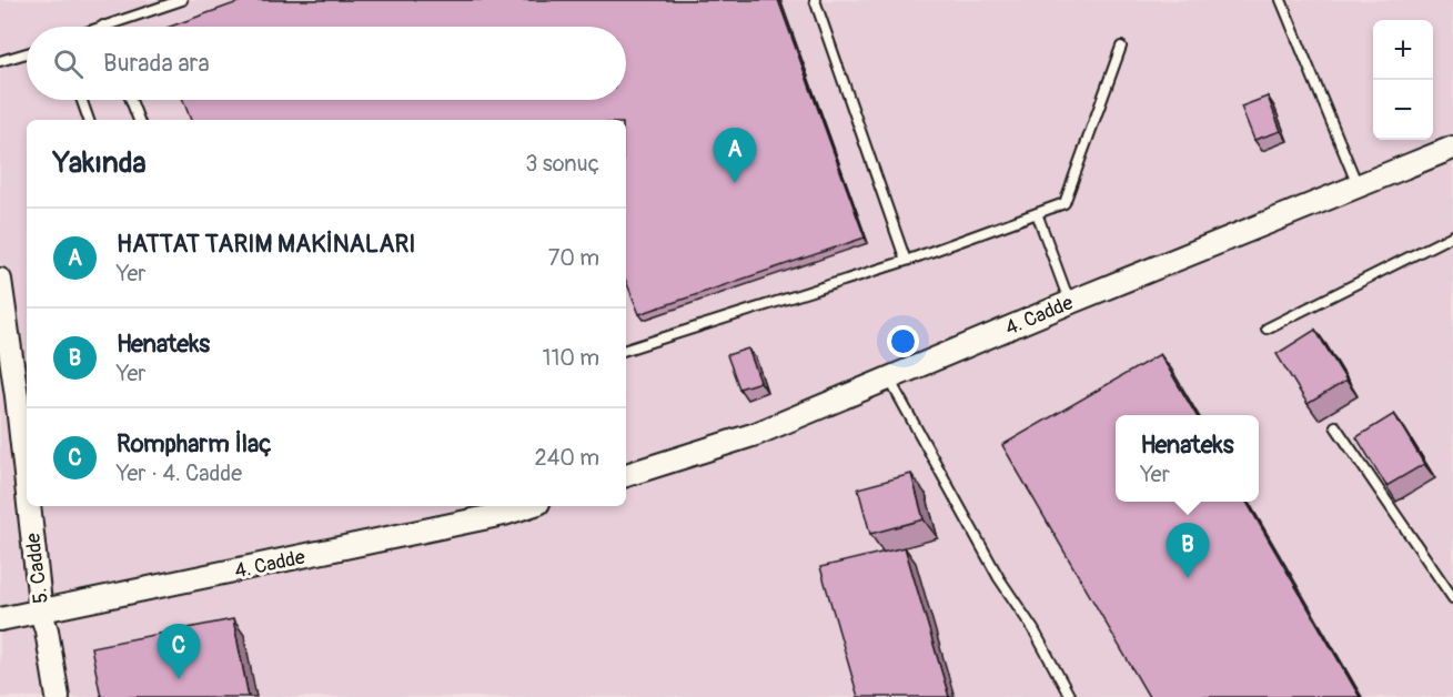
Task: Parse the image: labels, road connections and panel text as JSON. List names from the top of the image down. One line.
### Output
{"streets":{"street":["4. Cadde","5. Cadde"]},"crossings":[["4. Cadde","5. Cadde"]],"page":{"map_buttons":["+","−"],"search":"Burada ara","heading":["Yakında","3 sonuç"],"pins":["A","B","C"],"list":[{"mark":"A","name":"HATTAT TARIM MAKİNALARI","note":"Yer","value":"70 m"},{"mark":"B","name":"Henateks","note":"Yer","value":"110 m"},{"mark":"C","name":"Rompharm İlaç","note":"Yer · 4. Cadde","value":"240 m"}],"popup":["Henateks","Yer"]}}
